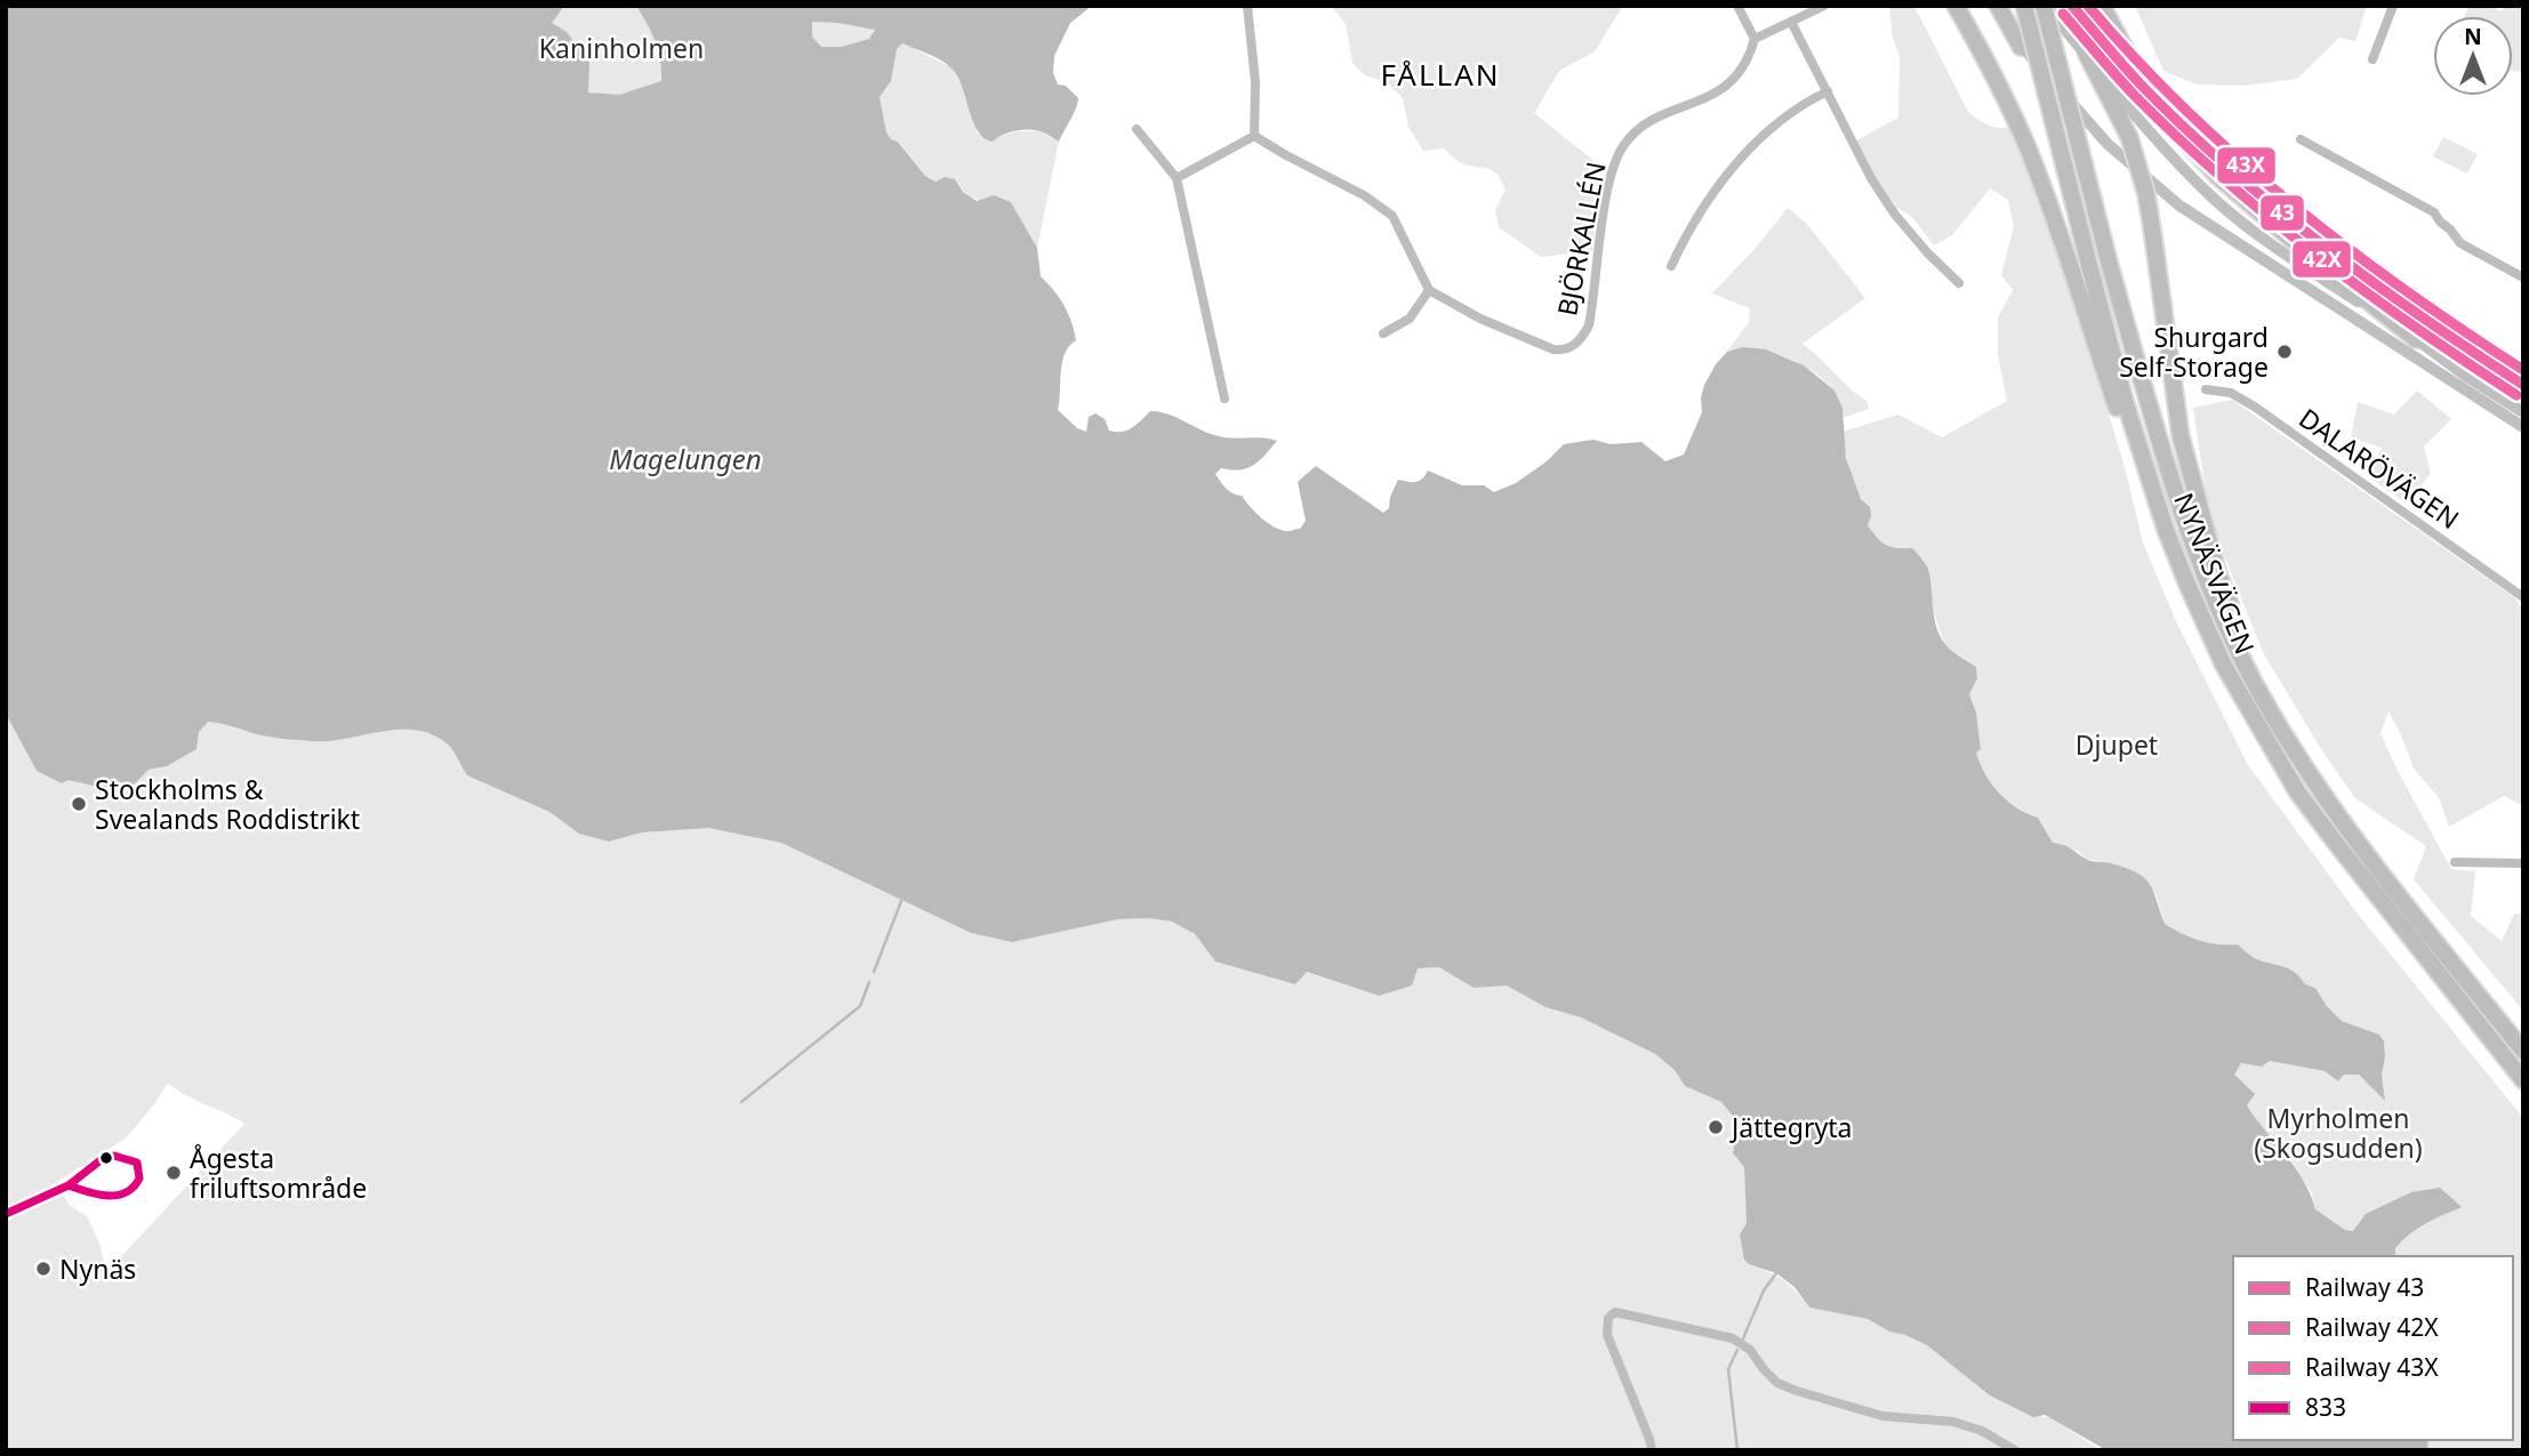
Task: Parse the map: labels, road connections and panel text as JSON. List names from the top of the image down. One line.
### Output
{"streets":{"highway":["NYNÄSVÄGEN"],"street":["BJÖRKALLÉN","DALARÖVÄGEN"]},"districts":["FÅLLAN"],"water":["Magelungen"],"parks":["Kaninholmen","Djupet","Myrholmen (Skogsudden)"],"places":["Shurgard Self-Storage","Stockholms & Svealands Roddistrikt","Jättegryta","Ågesta friluftsområde","Nynäs"],"lines":["rail line 43","rail line 43X","rail line 42X","transit line 833"],"legend":["Railway 43","Railway 42X","Railway 43X","833"],"north":"top"}
